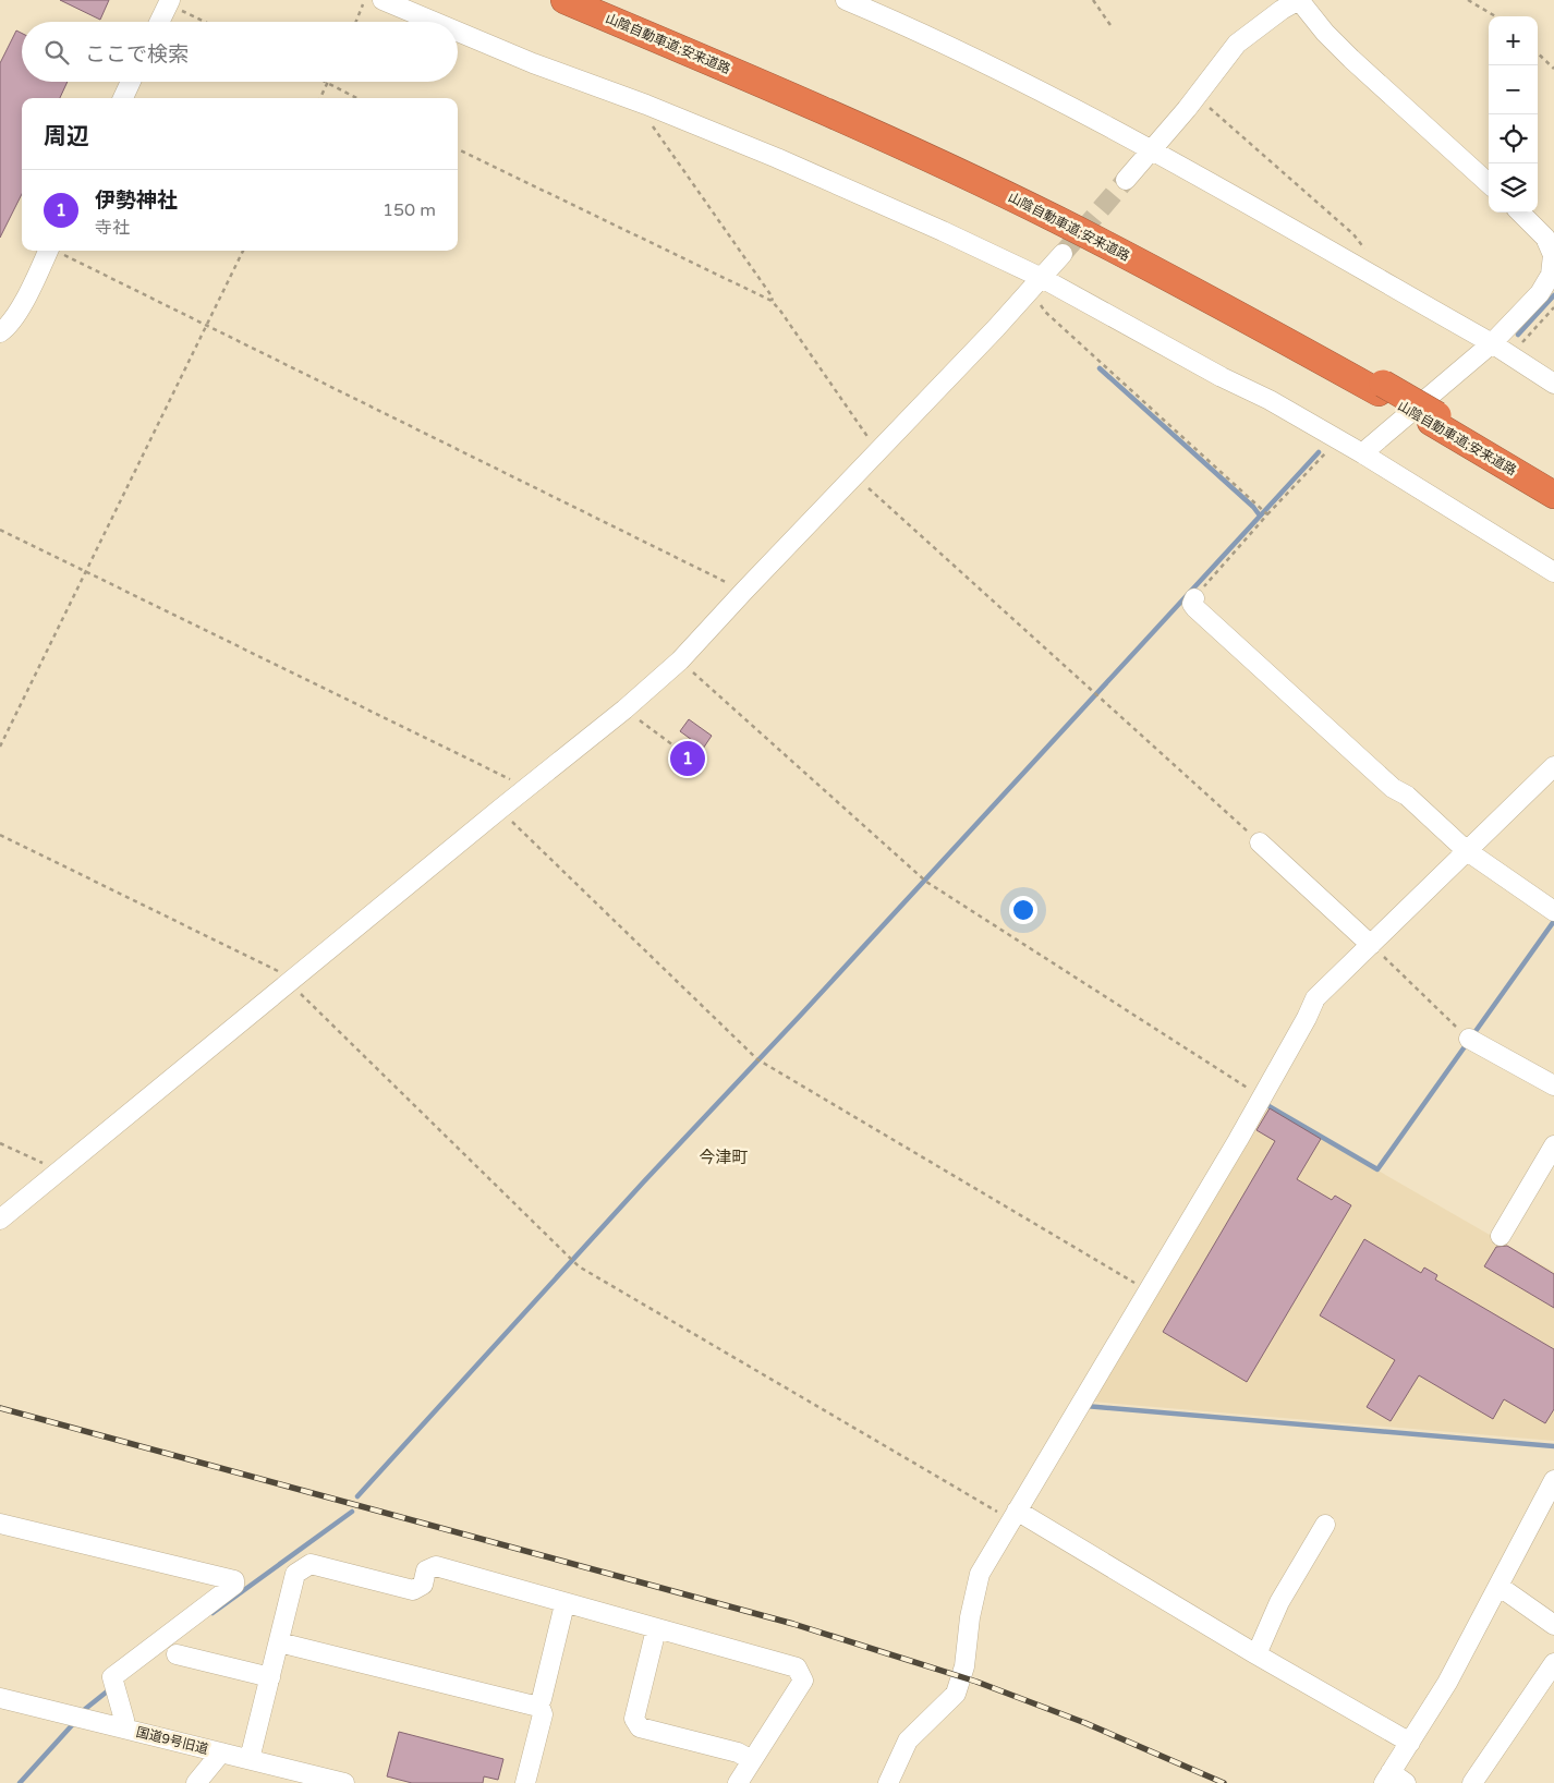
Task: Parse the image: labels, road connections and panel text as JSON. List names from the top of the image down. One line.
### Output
{"streets":{"highway":["山陰自動車道;安来道路"],"street":["国道9号旧道"]},"districts":["今津町"],"page":{"map_buttons":["+","−"],"search":"ここで検索","heading":"周辺","list":[{"mark":"1","name":"伊勢神社","note":"寺社","value":"150 m"}],"pins":"1"}}
